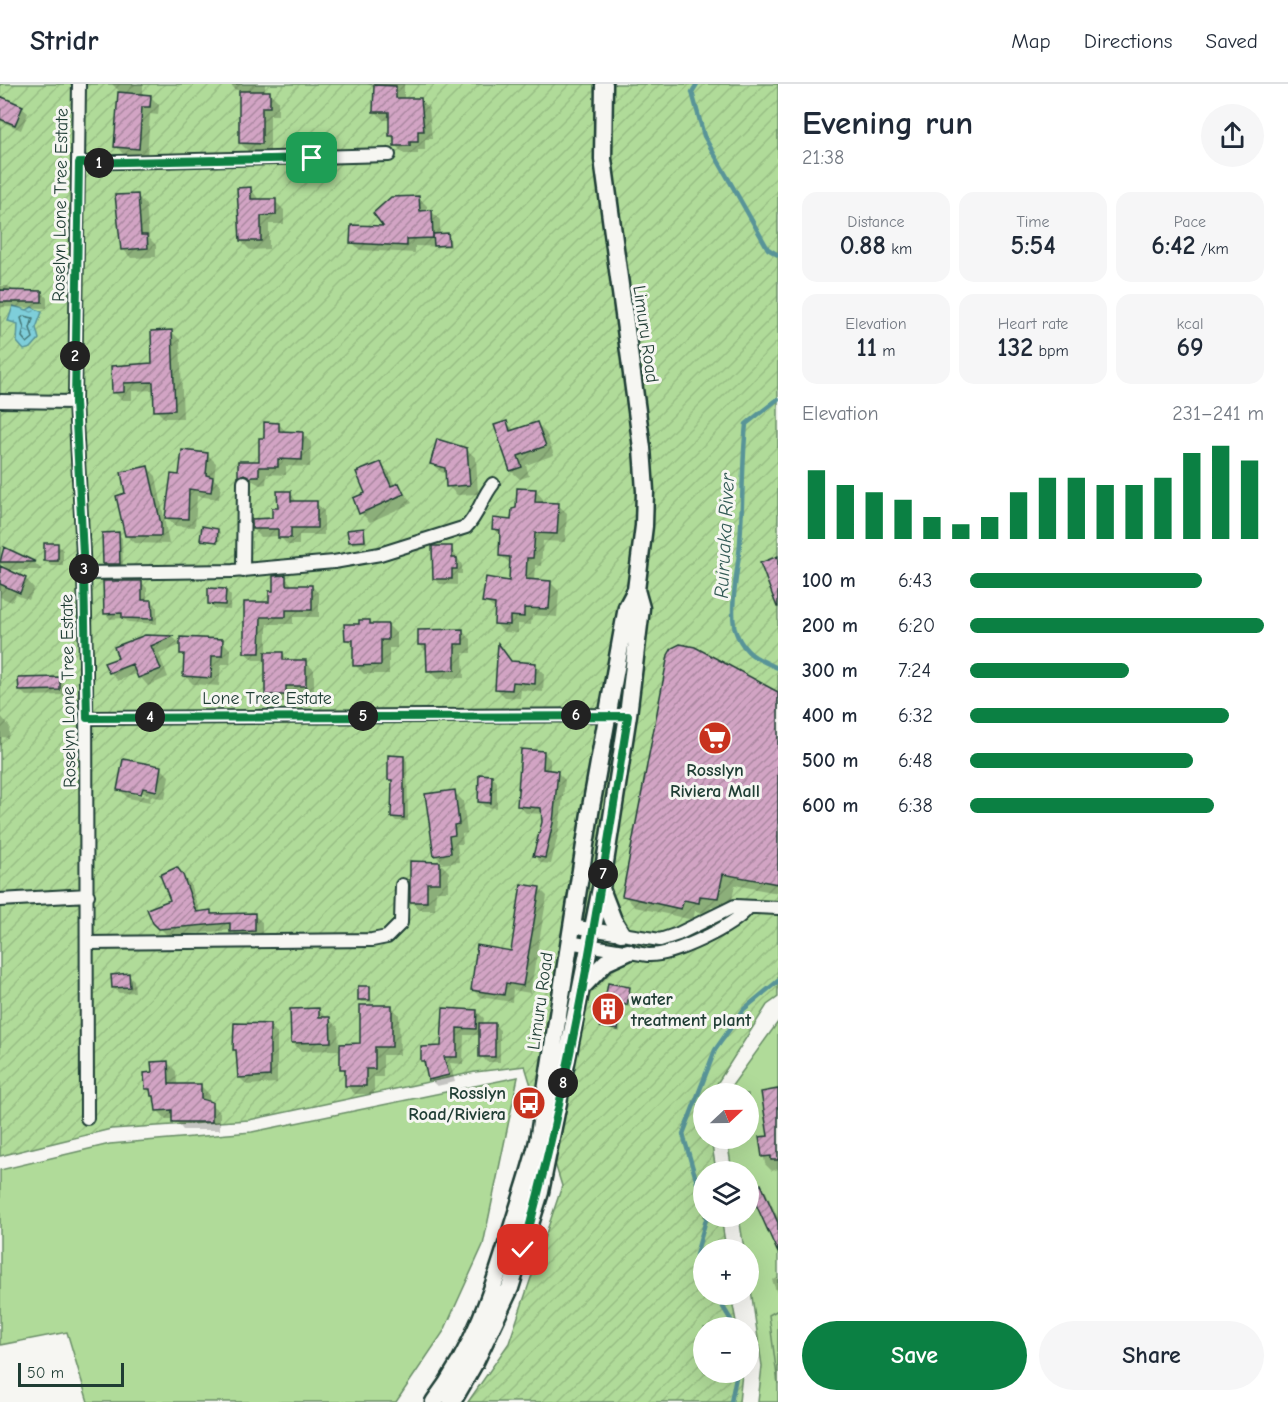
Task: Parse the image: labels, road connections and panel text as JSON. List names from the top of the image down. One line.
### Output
{"streets":{"main road":["Limuru Road"],"street":["Roselyn Lone Tree Estate","Lone Tree Estate"]},"crossings":[["Roselyn Lone Tree Estate","Lone Tree Estate"],["Limuru Road","Lone Tree Estate"]],"water":["Ruiruaka River"],"places":{"supermarket":["Rosslyn Riviera Mall"],"building":["water treatment plant"],"bus stop":["Rosslyn Road/Riviera"]},"scale_bar":"50 m","north":"right","page":{"header":"Stridr","nav":["Map","Directions","Saved"],"heading":["Evening run","21:38"],"pins":["1","2","3","6","5","4","7","8"],"stats":[["Distance","0.88 km"],["Time","5:54"],["Pace","6:42 /km"],["Elevation","11 m"],["Heart rate","132 bpm"],["kcal","69"]],"chart":["Elevation","231–241 m"],"list":[{"name":"100 m","note":"6:43"},{"name":"200 m","note":"6:20"},{"name":"300 m","note":"7:24"},{"name":"400 m","note":"6:32"},{"name":"500 m","note":"6:48"},{"name":"600 m","note":"6:38"}],"map_buttons":["+","−"],"buttons":["Save","Share"],"scale":"50 m"}}
